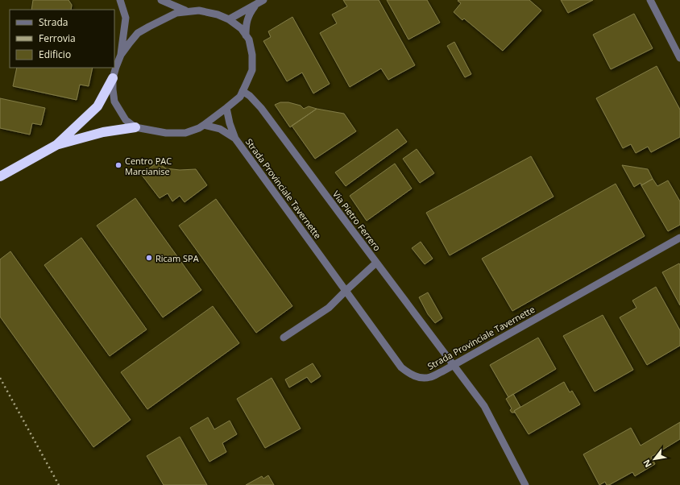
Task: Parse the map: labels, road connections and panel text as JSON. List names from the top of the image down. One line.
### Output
{"streets":{"street":["Strada Provinciale Tavernette","Via Pietro Ferrero"]},"crossings":[["Strada Provinciale Tavernette","Via Pietro Ferrero"]],"places":["Centro PAC Marcianise","Ricam SPA"],"legend":["Strada","Ferrovia","Edificio"],"north":"bottom left"}
